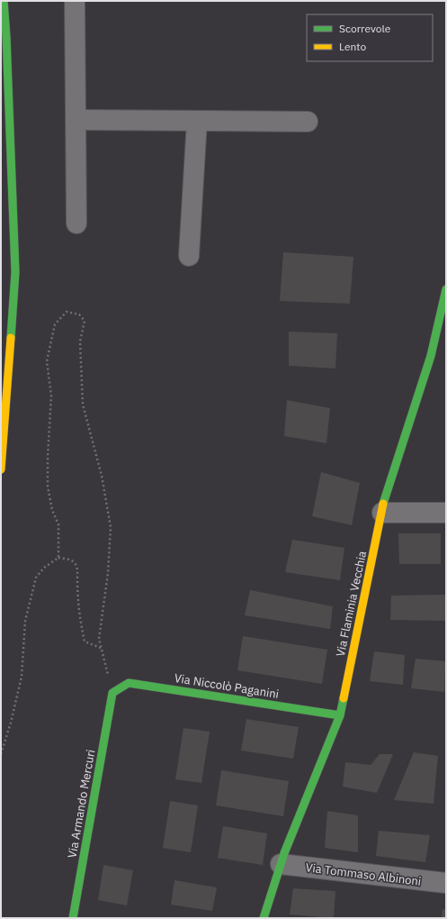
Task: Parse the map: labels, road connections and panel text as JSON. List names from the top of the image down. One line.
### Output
{"streets":{"main road":["Via Flaminia Vecchia","Via Niccolò Paganini","Via Armando Mercuri"],"street":["Via Tommaso Albinoni"]},"crossings":[["Via Flaminia Vecchia","Via Niccolò Paganini"],["Via Flaminia Vecchia","Via Tommaso Albinoni"],["Via Niccolò Paganini","Via Armando Mercuri"]],"legend":["Scorrevole","Lento"]}
